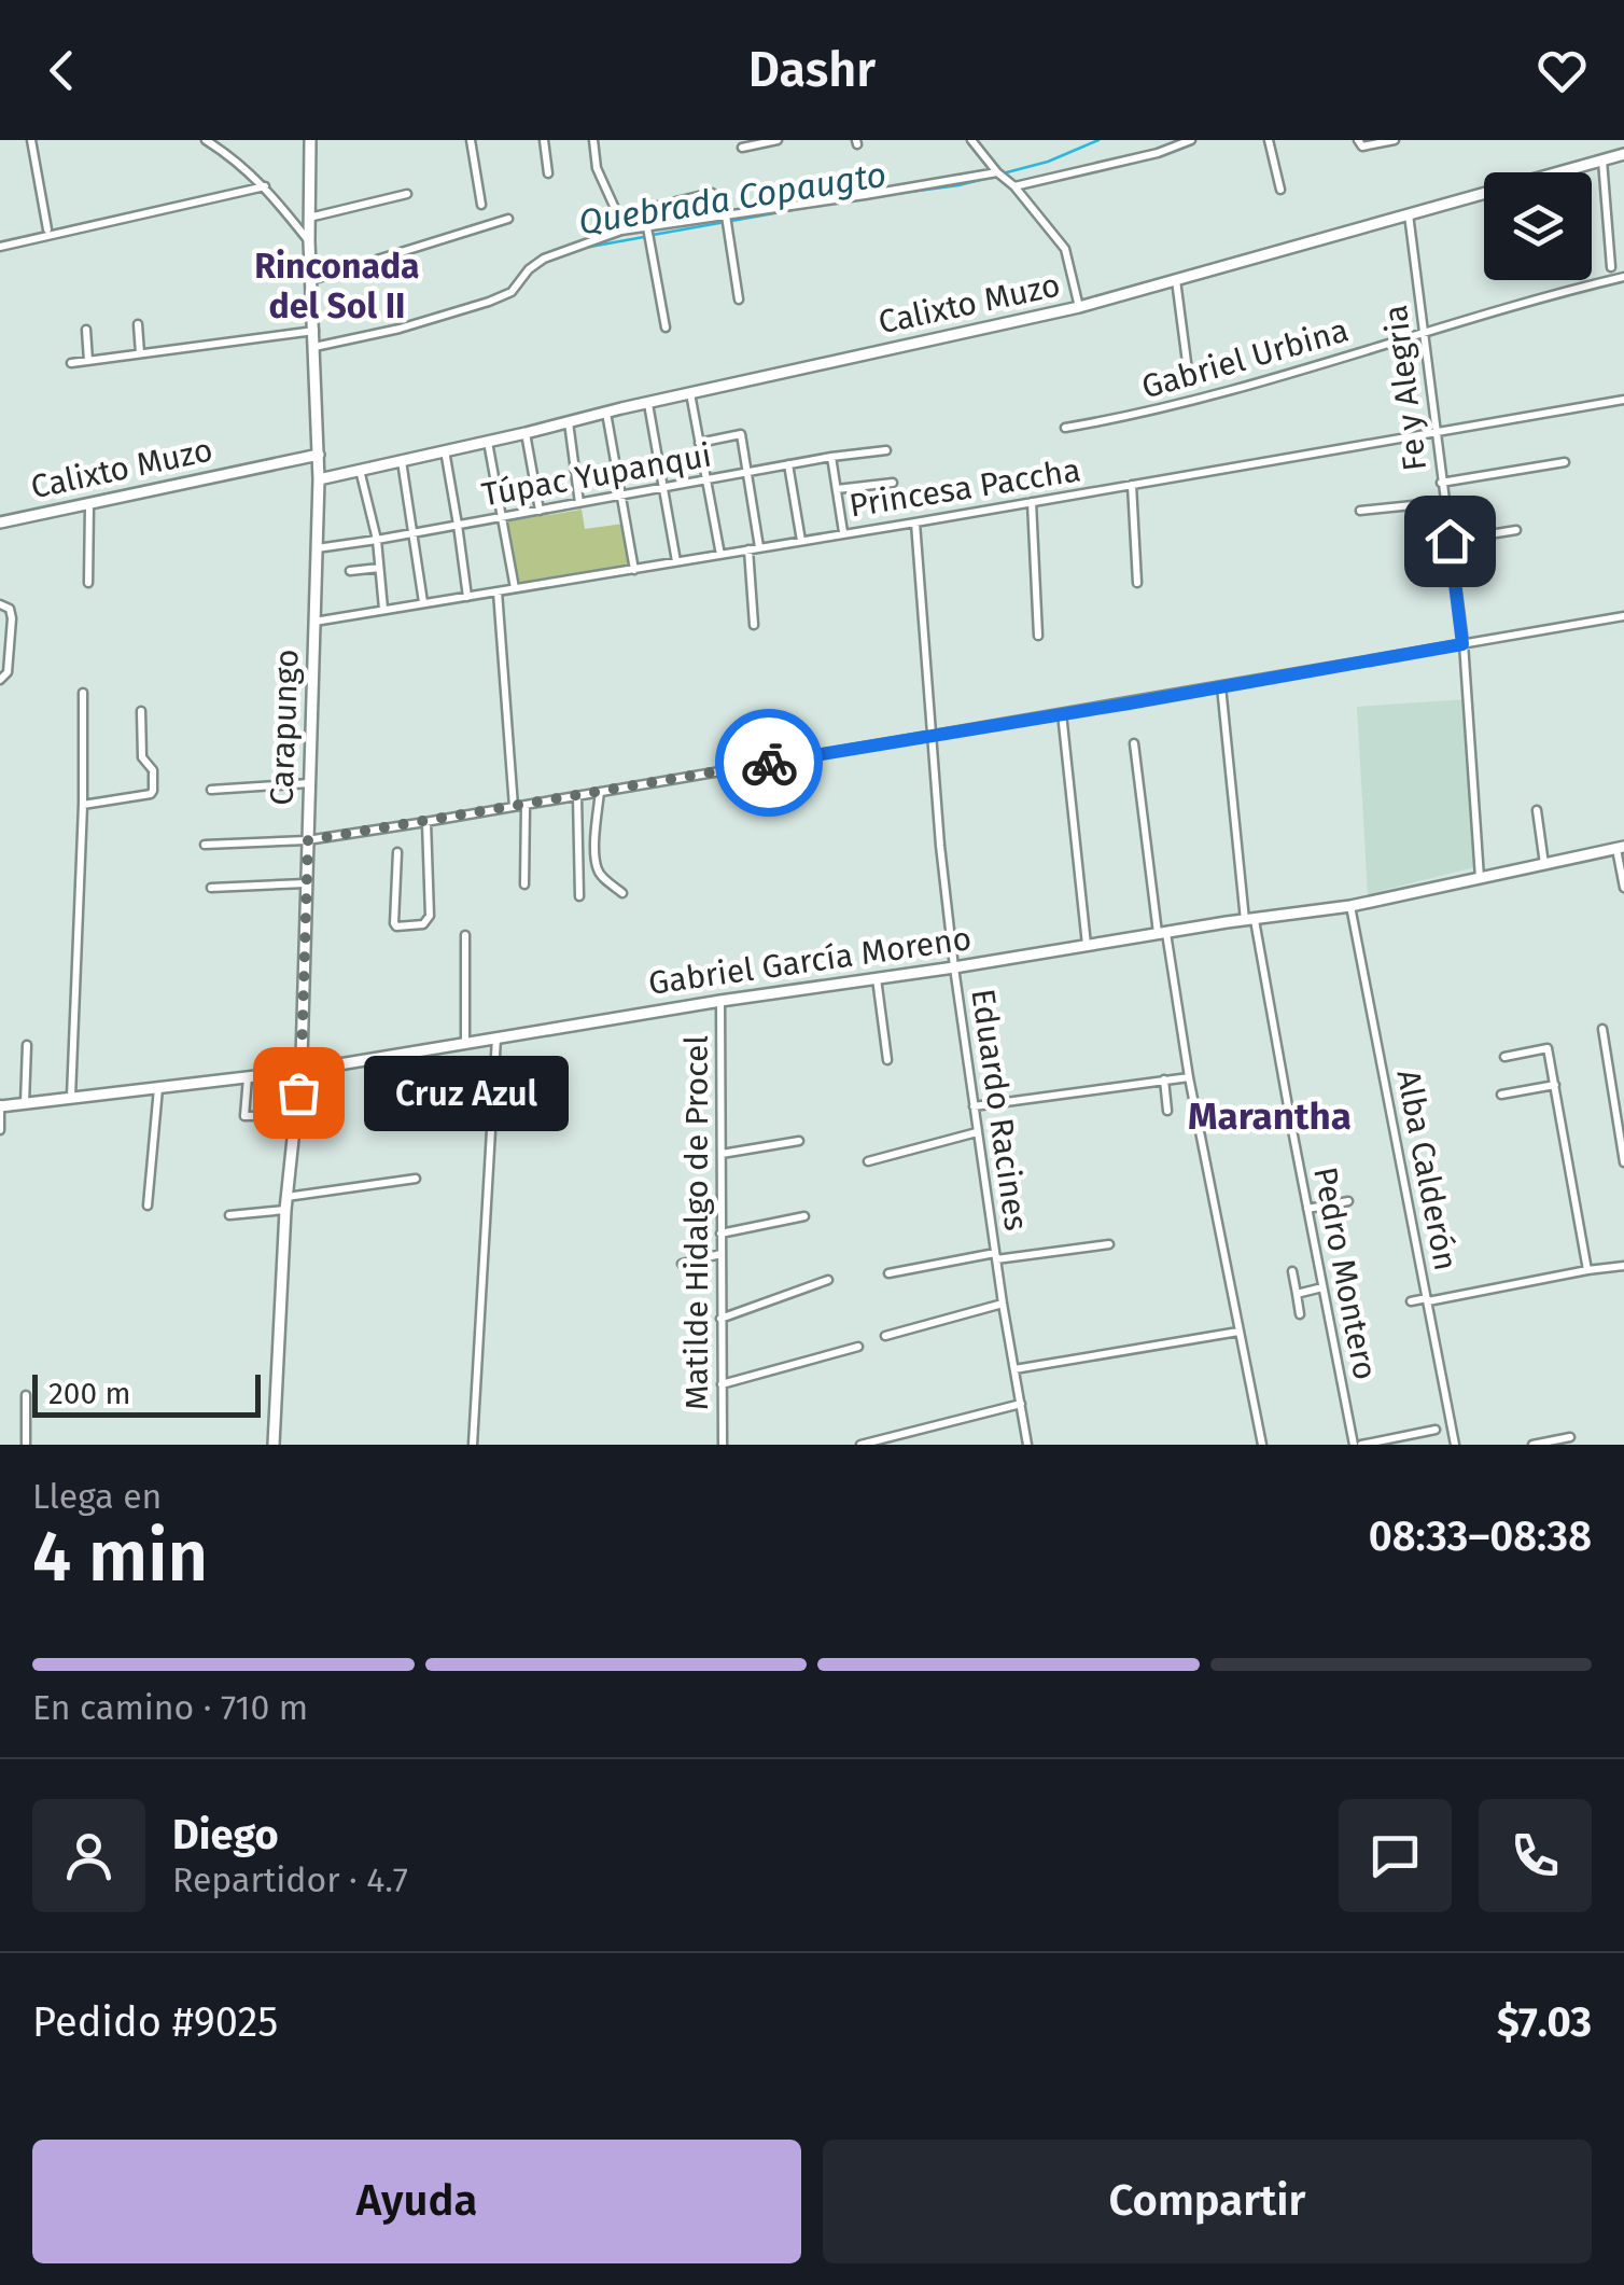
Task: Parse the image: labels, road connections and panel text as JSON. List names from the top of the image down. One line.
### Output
{"streets":{"street":["Calixto Muzo","Gabriel Urbina","Fe y Alegria","Túpac Yupanqui","Princesa Paccha","Carapungo","Gabriel García Moreno","Eduardo Racines","Alba Calderón","Matilde Hidalgo de Procel","Pedro Montero"]},"crossings":[["Calixto Muzo","Fe y Alegria"],["Calixto Muzo","Carapungo"],["Gabriel Urbina","Fe y Alegria"],["Fe y Alegria","Princesa Paccha"],["Fe y Alegria","Gabriel García Moreno"],["Túpac Yupanqui","Carapungo"],["Princesa Paccha","Carapungo"],["Princesa Paccha","Eduardo Racines"],["Carapungo","Gabriel García Moreno"],["Gabriel García Moreno","Eduardo Racines"],["Gabriel García Moreno","Alba Calderón"],["Gabriel García Moreno","Matilde Hidalgo de Procel"],["Gabriel García Moreno","Pedro Montero"]],"districts":["Rinconada del Sol II","Marantha"],"water":["Quebrada Copaugto"],"places":["Cruz Azul"],"scale_bar":"200 m","page":{"header":"Dashr","bubble":"Cruz Azul","scale":"200 m","heading":["4 min","Llega en","08:33–08:38"],"panel":["Diego","Repartidor · 4.7","Pedido #9025","$7.03"],"bar":"En camino · 710 m","buttons":["Ayuda","Compartir"]}}
